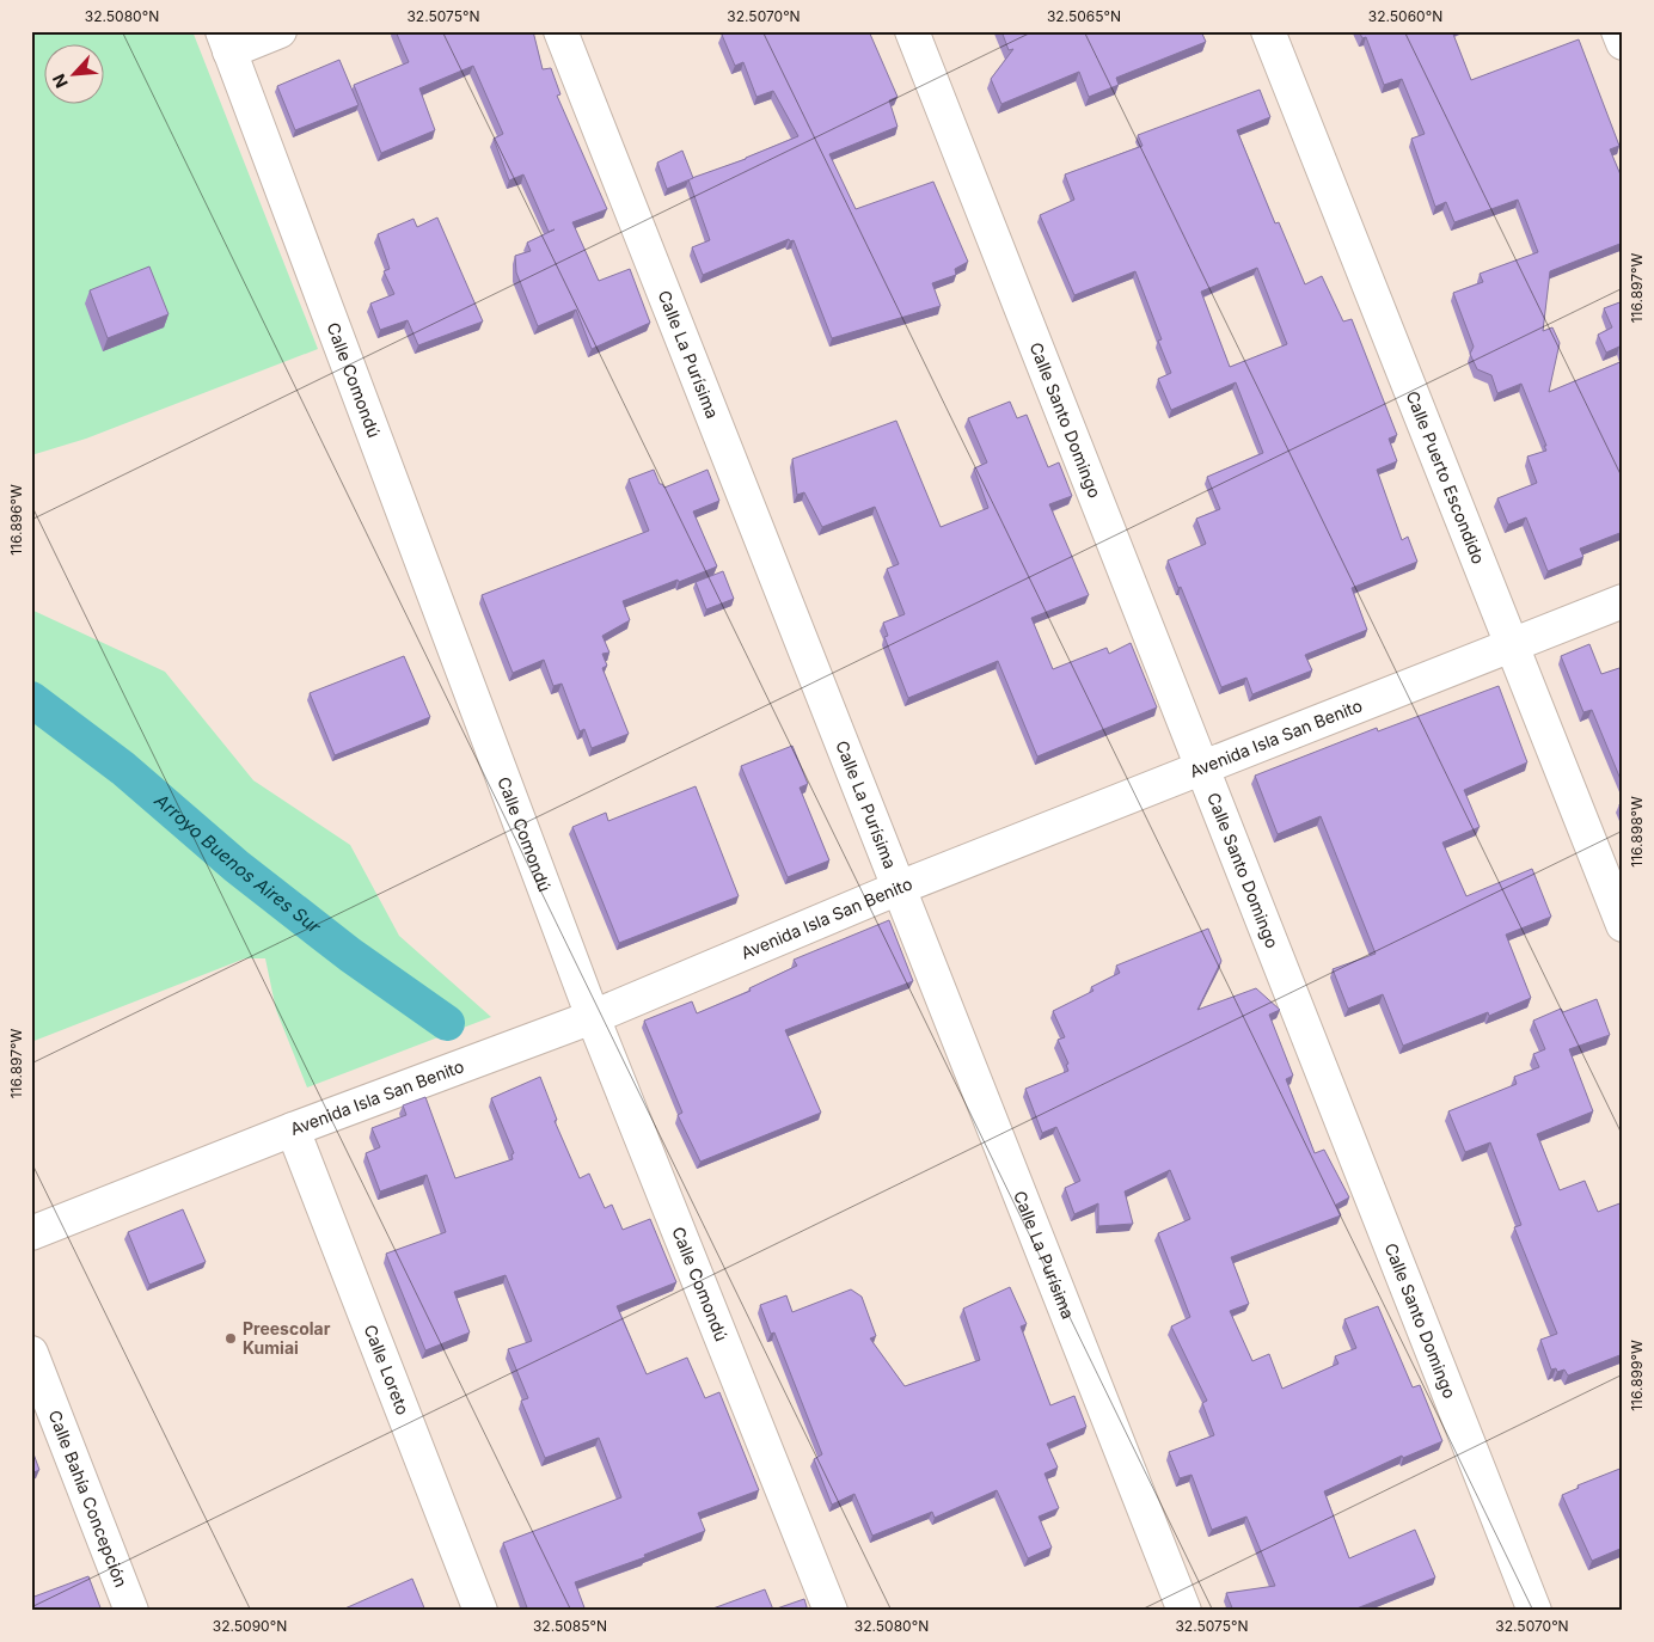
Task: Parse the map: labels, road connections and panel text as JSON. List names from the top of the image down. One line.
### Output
{"streets":{"street":["Calle La Purísima","Calle Comondú","Calle Santo Domingo","Calle Puerto Escondido","Avenida Isla San Benito","Calle Loreto","Calle Bahía Concepción"]},"crossings":[["Calle La Purísima","Avenida Isla San Benito"],["Calle Comondú","Avenida Isla San Benito"],["Calle Santo Domingo","Avenida Isla San Benito"],["Calle Puerto Escondido","Avenida Isla San Benito"],["Avenida Isla San Benito","Calle Loreto"]],"water":["Arroyo Buenos Aires Sur"],"places":["Preescolar Kumiai"],"north":"bottom left","coordinates":["32.5080°N","32.5075°N","32.5070°N","32.5065°N","32.5060°N","116.897°W","116.896°W","116.898°W","116.899°W","32.5090°N","32.5085°N"]}
